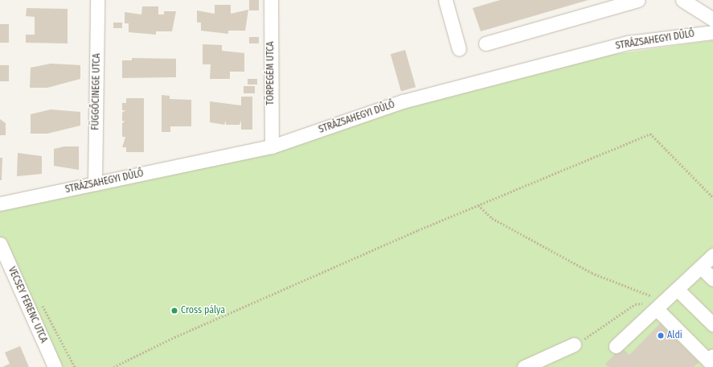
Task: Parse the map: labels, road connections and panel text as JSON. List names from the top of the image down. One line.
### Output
{"streets":{"street":["STRÁZSAHEGYI DŰLŐ","TÖRPEGÉM UTCA","FÜGGŐCINEGE UTCA","VECSEY FERENC UTCA"]},"crossings":[["STRÁZSAHEGYI DŰLŐ","TÖRPEGÉM UTCA"],["STRÁZSAHEGYI DŰLŐ","FÜGGŐCINEGE UTCA"]],"places":["Cross pálya","Aldi"]}
